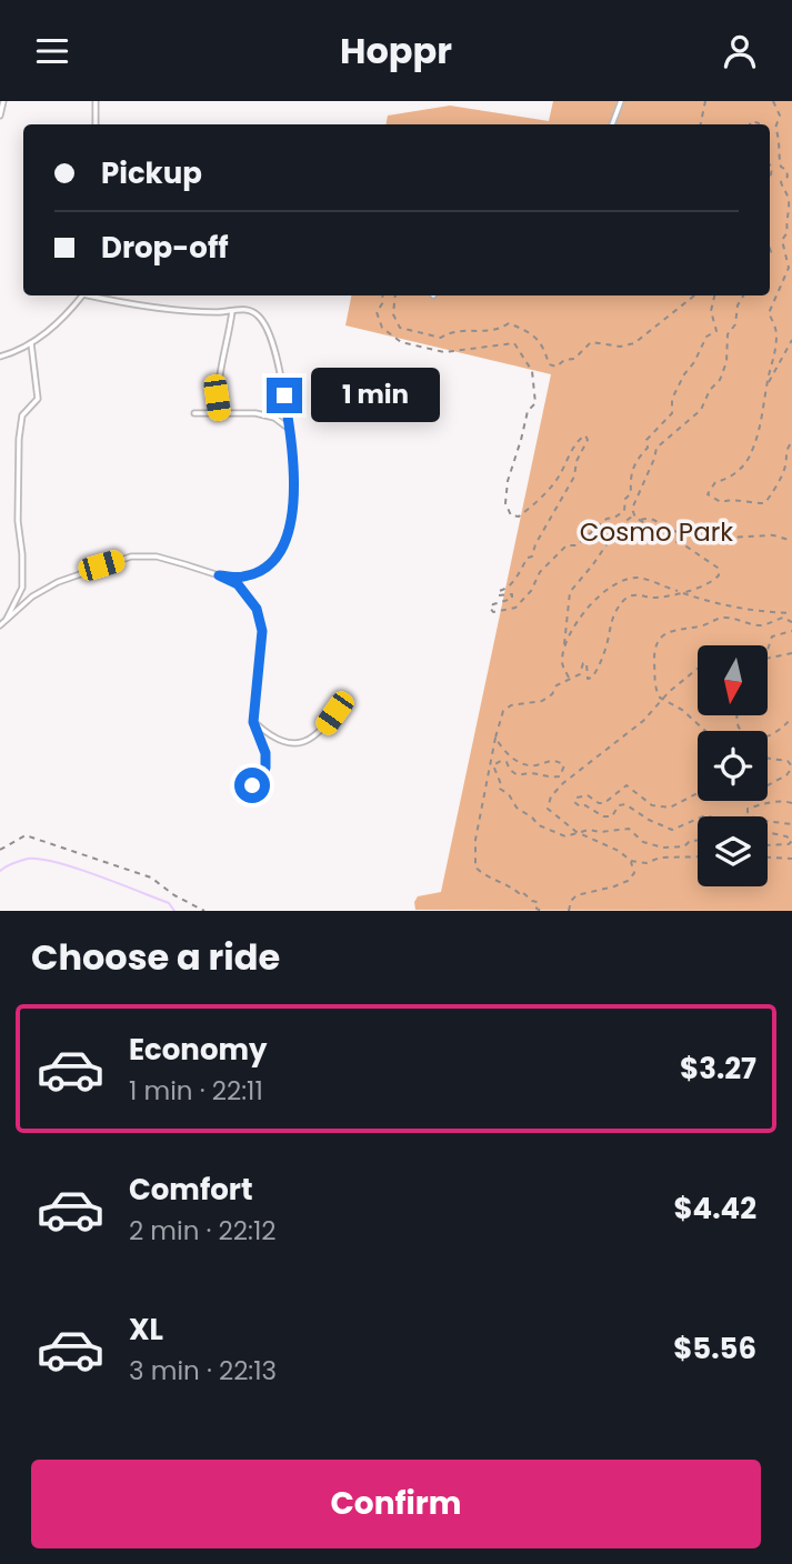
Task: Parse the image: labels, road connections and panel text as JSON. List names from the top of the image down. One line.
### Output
{"parks":["Cosmo Park"],"north":"bottom","page":{"header":"Hoppr","banner":["Pickup","Drop-off"],"bubble":"1 min","heading":"Choose a ride","list":[{"name":"Economy","note":"1 min · 22:11","value":"$3.27"},{"name":"Comfort","note":"2 min · 22:12","value":"$4.42"},{"name":"XL","note":"3 min · 22:13","value":"$5.56"}],"buttons":"Confirm"}}
